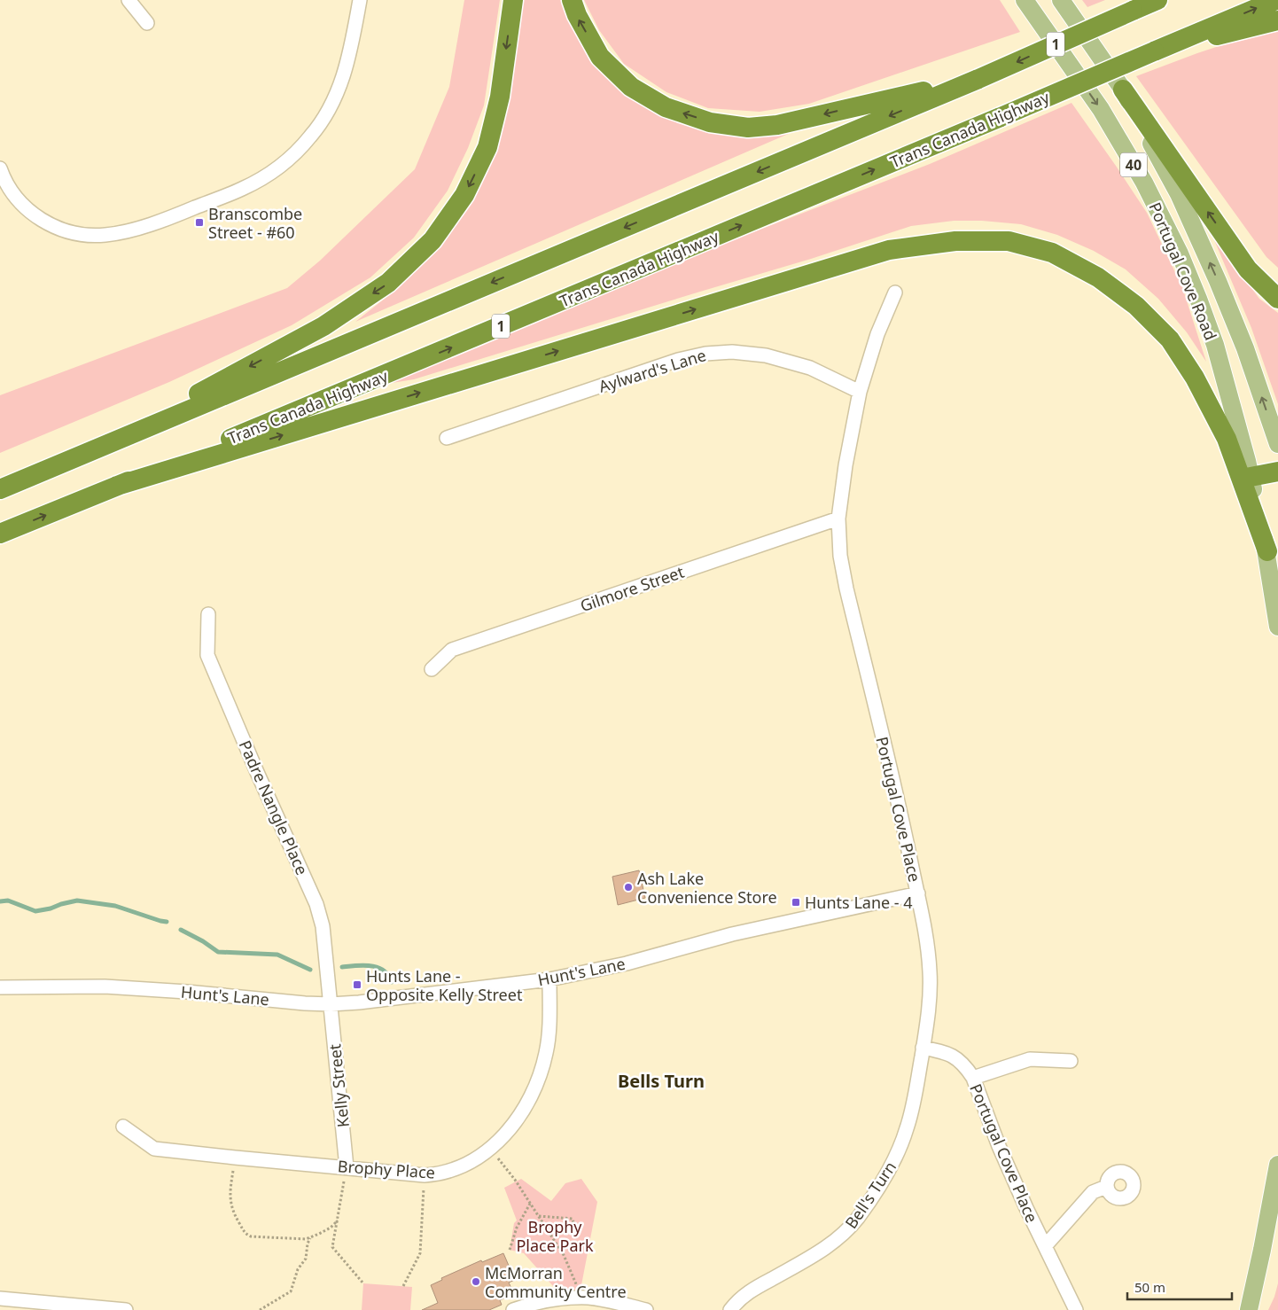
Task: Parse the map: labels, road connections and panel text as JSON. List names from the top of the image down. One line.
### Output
{"streets":{"highway":["1","Trans Canada Highway"],"main road":["40","Portugal Cove Road"],"street":["Aylward's Lane","Gilmore Street","Padre Nangle Place","Portugal Cove Place","Hunt's Lane","Kelly Street","Brophy Place","Bell's Turn"]},"crossings":[["Aylward's Lane","Portugal Cove Place"],["Gilmore Street","Portugal Cove Place"],["Padre Nangle Place","Hunt's Lane"],["Padre Nangle Place","Kelly Street"],["Portugal Cove Place","Hunt's Lane"],["Portugal Cove Place","Bell's Turn"],["Hunt's Lane","Kelly Street"],["Hunt's Lane","Brophy Place"],["Kelly Street","Brophy Place"]],"districts":["Bells Turn"],"parks":["Brophy Place Park"],"places":{"transit":["Branscombe Street - #60","Hunts Lane - 4","Hunts Lane - Opposite Kelly Street"],"other":["Ash Lake Convenience Store","McMorran Community Centre"]},"scale_bar":"50 m"}
